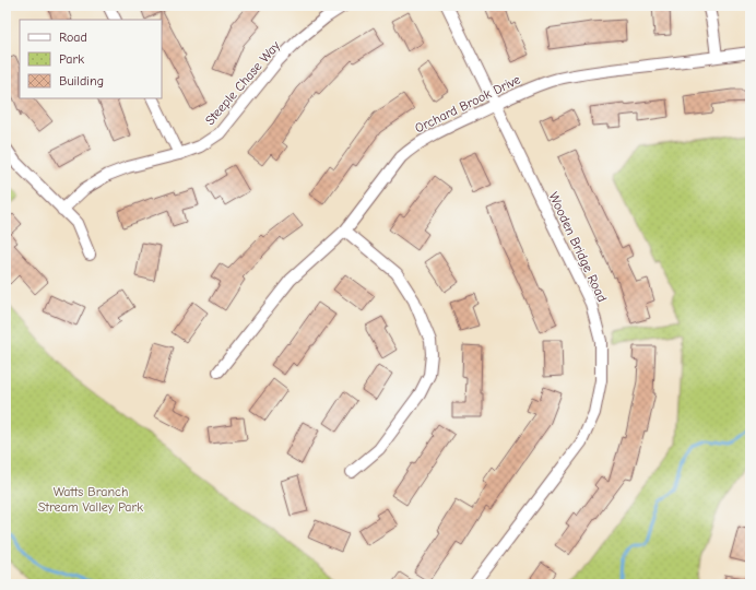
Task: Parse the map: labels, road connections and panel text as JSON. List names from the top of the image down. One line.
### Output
{"streets":{"street":["Steeple Chase Way","Orchard Brook Drive","Wooden Bridge Road"]},"crossings":[["Orchard Brook Drive","Wooden Bridge Road"]],"parks":["Watts Branch Stream Valley Park"],"legend":["Road","Park","Building"]}
